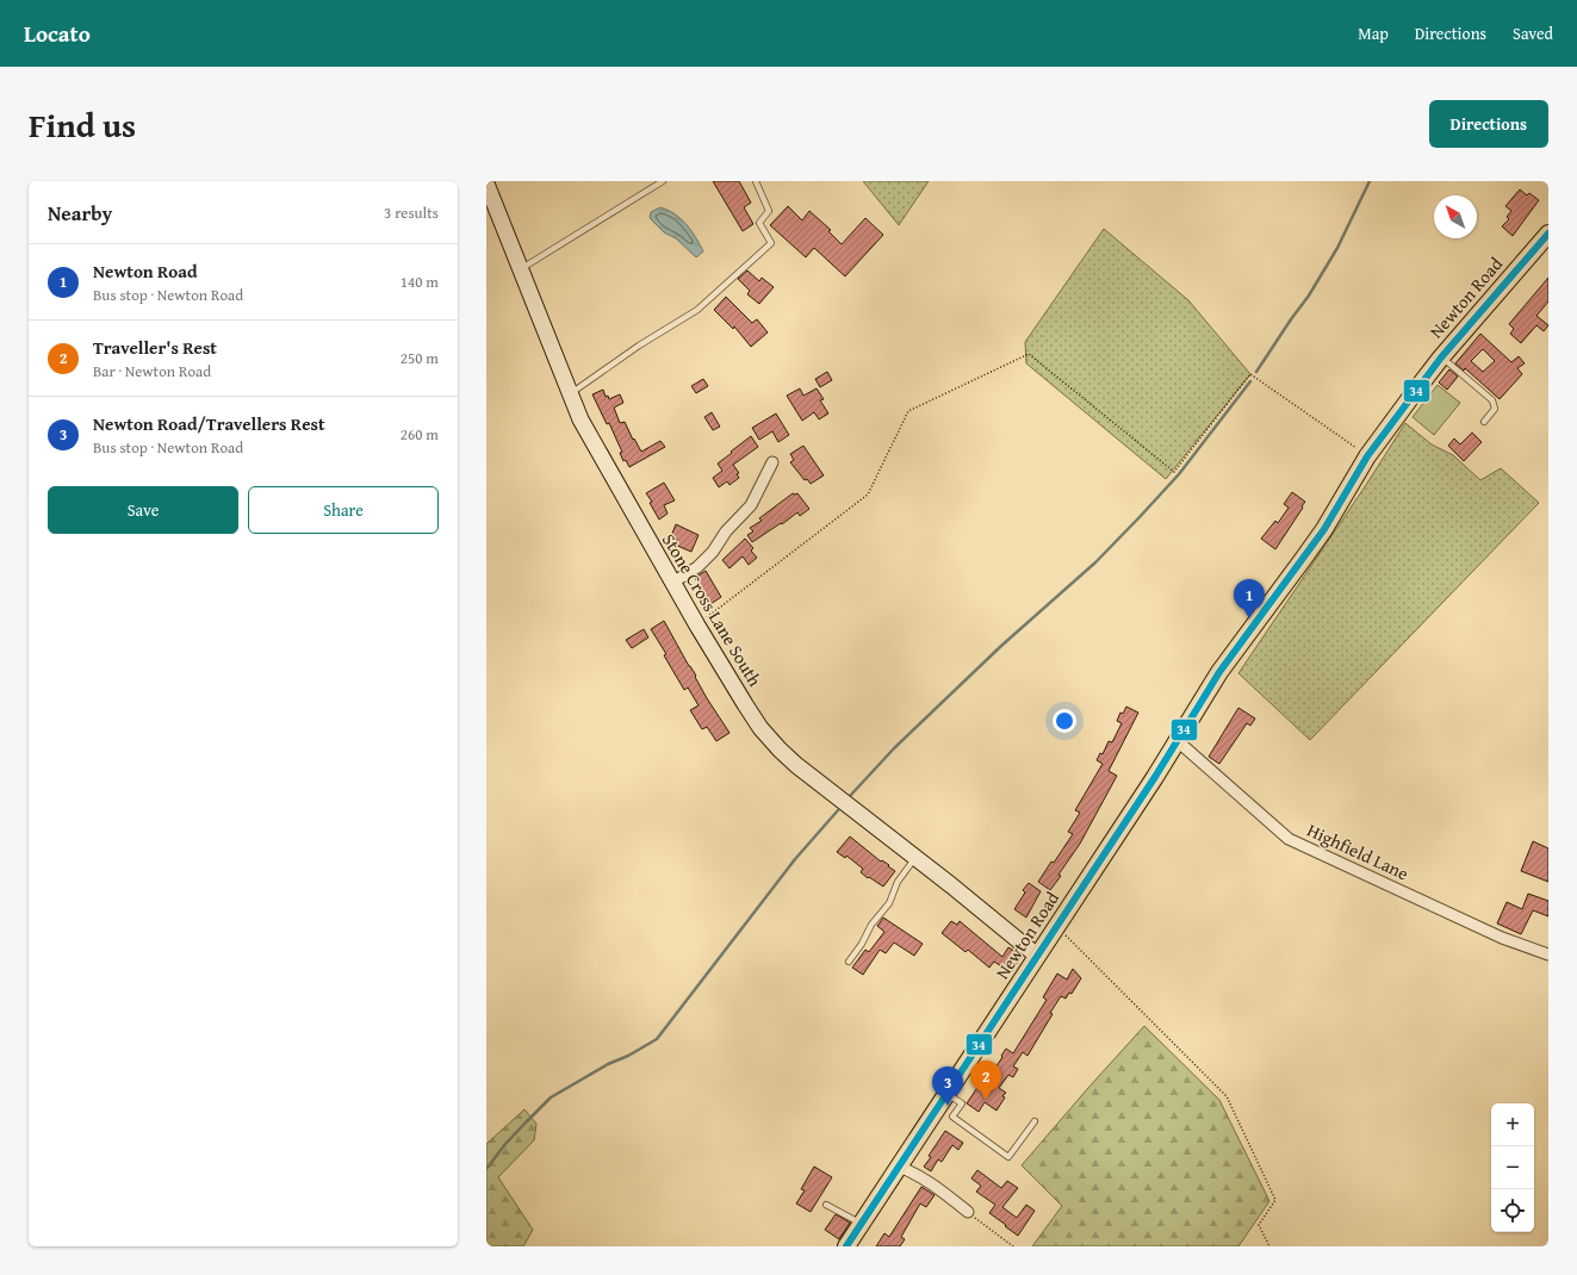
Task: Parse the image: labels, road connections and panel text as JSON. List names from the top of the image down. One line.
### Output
{"streets":{"main road":["Newton Road"],"street":["Stone Cross Lane South","Highfield Lane"]},"crossings":[["Newton Road","Stone Cross Lane South"],["Newton Road","Highfield Lane"]],"lines":["transit line 34"],"north":"top left","page":{"header":"Locato","nav":["Map","Directions","Saved"],"title":"Find us","buttons":["Directions",["Save","Share"]],"heading":["Nearby","3 results"],"list":[{"mark":"1","name":"Newton Road","note":"Bus stop · Newton Road","value":"140 m"},{"mark":"2","name":"Traveller's Rest","note":"Bar · Newton Road","value":"250 m"},{"mark":"3","name":"Newton Road/Travellers Rest","note":"Bus stop · Newton Road","value":"260 m"}],"pins":["1","2","3"],"map_buttons":["+","−"]}}
